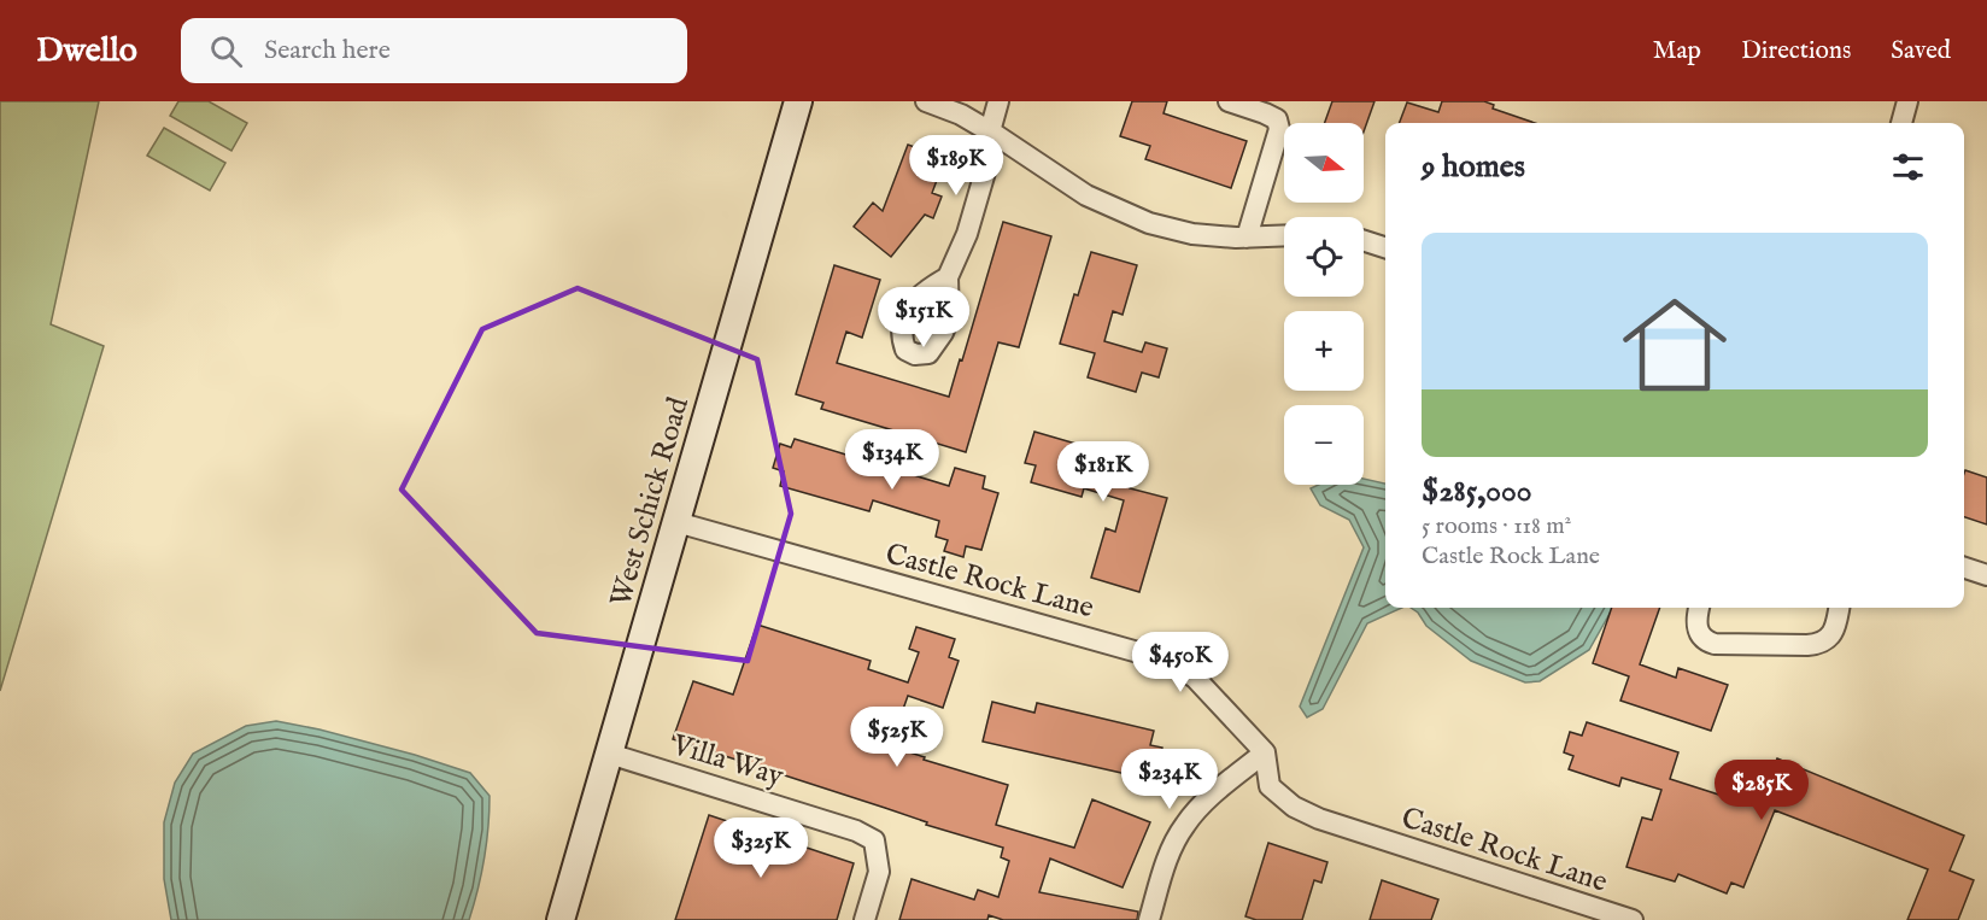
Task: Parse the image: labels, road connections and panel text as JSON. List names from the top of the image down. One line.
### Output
{"streets":{"street":["West Schick Road","Castle Rock Lane","Villa Way"]},"crossings":[["West Schick Road","Castle Rock Lane"],["West Schick Road","Villa Way"]],"north":"right","page":{"header":"Dwello","search":"Search here","nav":["Map","Directions","Saved"],"map_buttons":["+","−"],"heading":"9 homes","price":["$189K","$151K","$134K","$181K","$450K","$525K","$234K","$285K","$325K"],"list":[{"name":"$285,000","note":"5 rooms · 118 m² · Castle Rock Lane"}]}}
